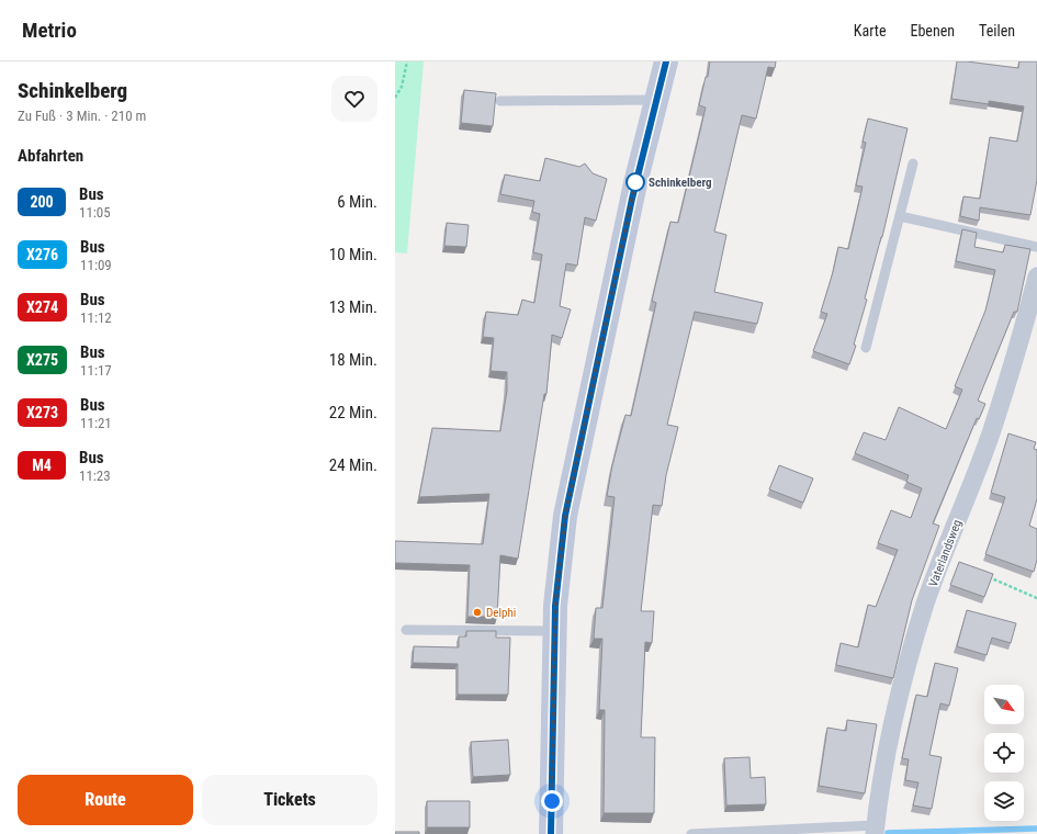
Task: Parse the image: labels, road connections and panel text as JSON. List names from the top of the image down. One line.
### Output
{"streets":{"street":["Vaterlandsweg"]},"places":["Schinkelberg","Delphi"],"lines":["bus line 200"],"north":"bottom right","page":{"header":"Metrio","nav":["Karte","Ebenen","Teilen"],"heading":[["Schinkelberg","Zu Fuß · 3 Min. · 210 m"],"Abfahrten"],"list":[{"mark":"200","name":"Bus","note":"11:05","value":"6 Min."},{"mark":"X276","name":"Bus","note":"11:09","value":"10 Min."},{"mark":"X274","name":"Bus","note":"11:12","value":"13 Min."},{"mark":"X275","name":"Bus","note":"11:17","value":"18 Min."},{"mark":"X273","name":"Bus","note":"11:21","value":"22 Min."},{"mark":"M4","name":"Bus","note":"11:23","value":"24 Min."}],"buttons":["Route","Tickets"]}}
